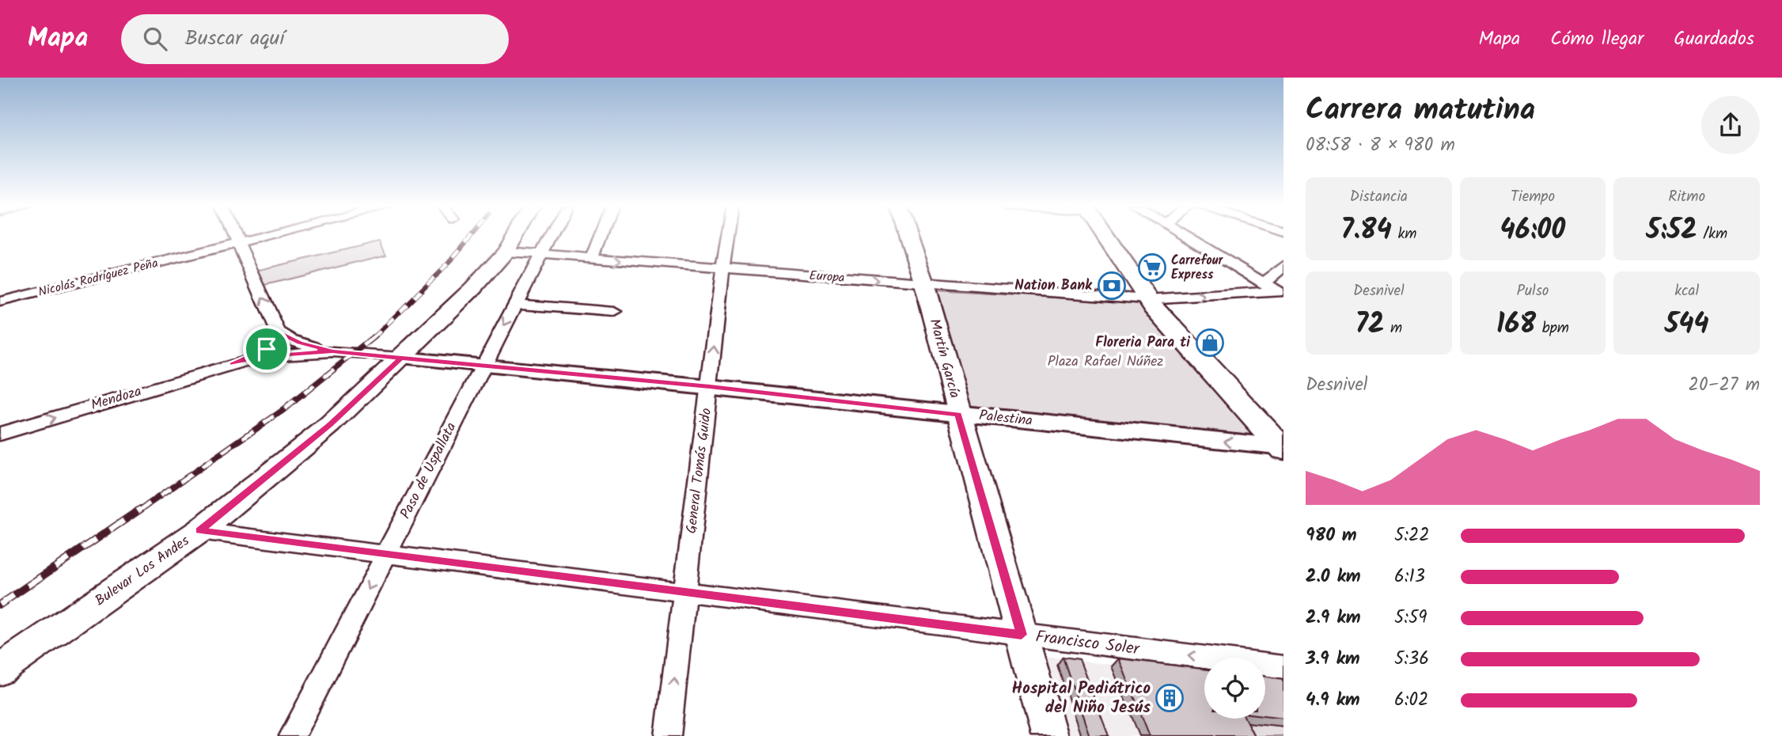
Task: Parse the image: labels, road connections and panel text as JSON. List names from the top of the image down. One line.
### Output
{"streets":{"main road":["Martín García","Bulevar Los Andes"],"street":["Europa","Nicolás Rodríguez Peña","Mendoza","Palestina","Paso de Uspallata","General Tomás Guido","Francisco Soler"]},"crossings":[["Europa","Martín García"],["Europa","Paso de Uspallata"],["Europa","General Tomás Guido"],["Europa","Bulevar Los Andes"],["Martín García","Palestina"],["Martín García","Francisco Soler"],["Mendoza","Palestina"],["Palestina","Paso de Uspallata"],["Palestina","General Tomás Guido"],["Palestina","Bulevar Los Andes"],["Paso de Uspallata","Francisco Soler"],["General Tomás Guido","Francisco Soler"],["Bulevar Los Andes","Francisco Soler"]],"one_way":["Europa","Mendoza","Paso de Uspallata","General Tomás Guido"],"parks":["Plaza Rafael Núñez"],"places":{"supermarket":["Carrefour Express"],"bank":["Nation Bank"],"shop":["Floreria Para ti"],"building":["Hospital Pediátrico del Niño Jesús"]},"page":{"header":"Mapa","search":"Buscar aquí","nav":["Mapa","Cómo llegar","Guardados"],"heading":["Carrera matutina","08:58 · 8 × 980 m"],"stats":[["Distancia","7.84 km"],["Tiempo","46:00"],["Ritmo","5:52 /km"],["Desnivel","72 m"],["Pulso","168 bpm"],["kcal","544"]],"chart":["Desnivel","20–27 m"],"list":[{"name":"980 m","note":"5:22"},{"name":"2.0 km","note":"6:13"},{"name":"2.9 km","note":"5:59"},{"name":"3.9 km","note":"5:36"},{"name":"4.9 km","note":"6:02"}]}}
